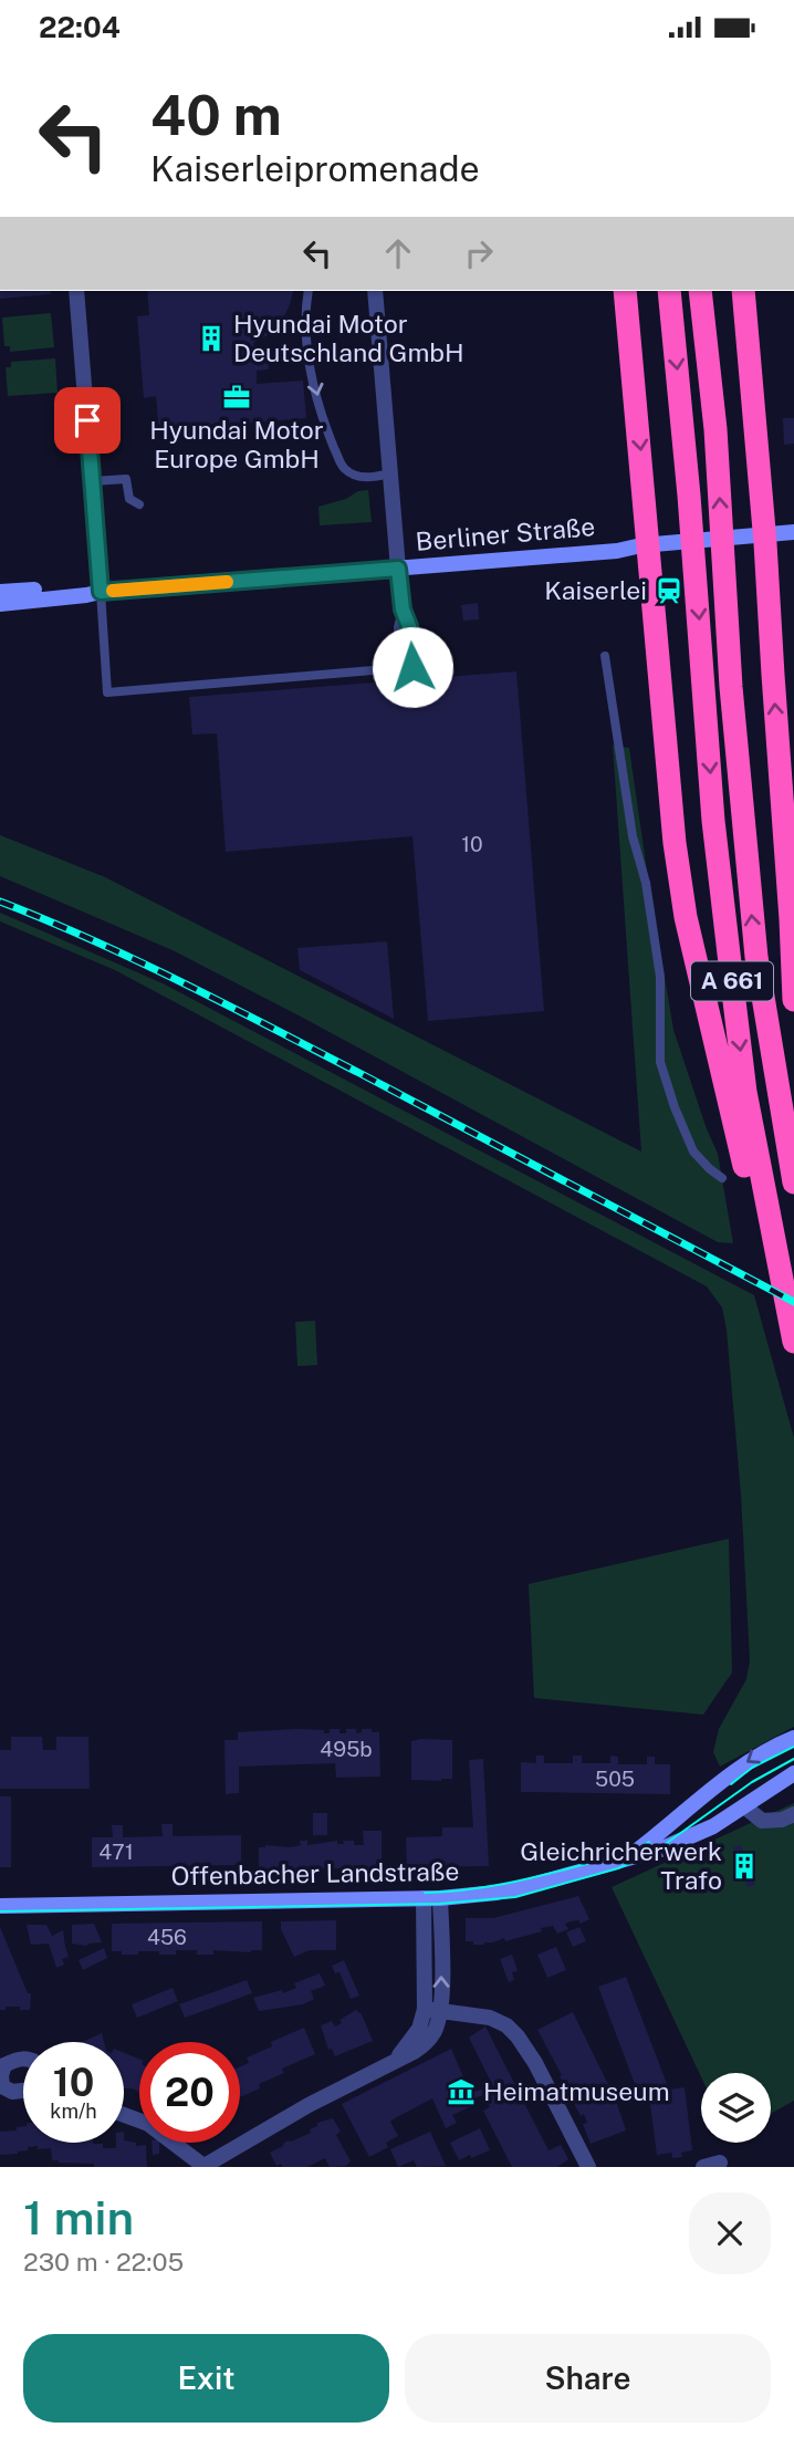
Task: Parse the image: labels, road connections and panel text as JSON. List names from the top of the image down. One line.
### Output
{"streets":{"highway":["A 661"],"main road":["Berliner Straße","Offenbacher Landstraße"]},"places":{"building":["Hyundai Motor Deutschland GmbH","Gleichricherwerk Trafo"],"office":["Hyundai Motor Europe GmbH"],"station":["Kaiserlei"],"museum":["Heimatmuseum"]},"house_numbers":["10","495b","505","471","456"],"page":{"status":"22:04","turn":["40 m","Kaiserleipromenade"],"speed":"10 km/h","limit":"20","heading":["1 min","230 m · 22:05"],"buttons":["Exit","Share"]}}
